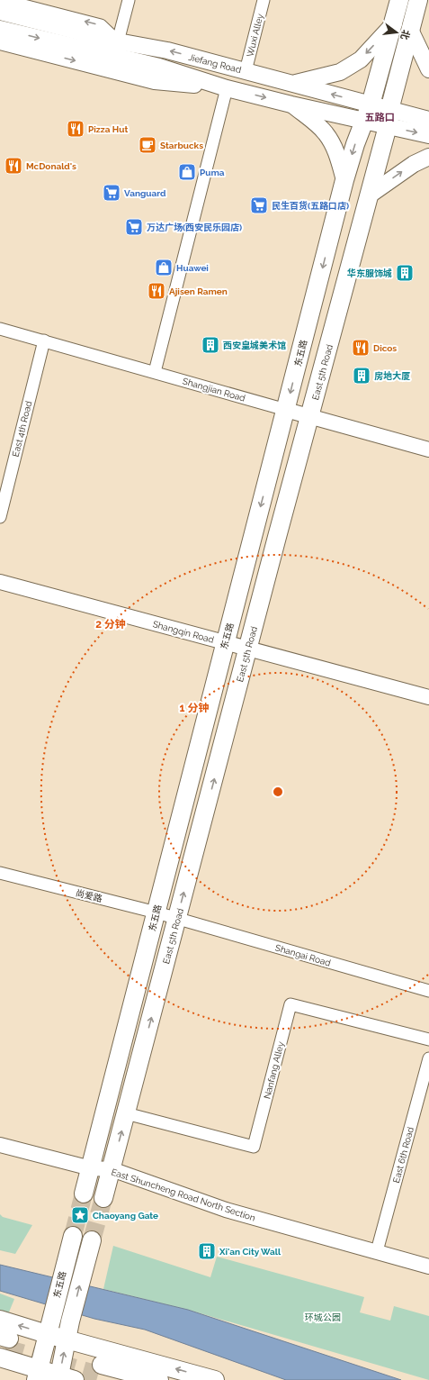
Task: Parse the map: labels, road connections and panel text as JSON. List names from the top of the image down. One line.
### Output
{"streets":{"main road":["Jiefang Road","东五路","East 5th Road"],"street":["Wuxi Alley","Shangjian Road","East 4th Road","Shangqin Road","尚爱路","Shangai Road","Nanfang Alley","East 6th Road","East Shuncheng Road North Section"]},"crossings":[["Wuxi Alley","Jiefang Road"],["Jiefang Road","东五路"],["Jiefang Road","East 5th Road"],["东五路","Shangjian Road"],["东五路","Shangqin Road"],["东五路","尚爱路"],["东五路","East Shuncheng Road North Section"],["East 5th Road","Shangjian Road"],["East 5th Road","Shangqin Road"],["East 5th Road","尚爱路"],["East 5th Road","Shangai Road"],["East 5th Road","Nanfang Alley"],["East 5th Road","East Shuncheng Road North Section"],["Shangjian Road","East 4th Road"],["尚爱路","Shangai Road"],["East 6th Road","East Shuncheng Road North Section"]],"one_way":["东五路","East 5th Road"],"districts":["五路口"],"parks":["环城公园"],"places":{"restaurant":["Pizza Hut","McDonald's","Ajisen Ramen","Dicos"],"cafe":["Starbucks"],"shop":["Puma","Huawei"],"supermarket":["Vanguard","民生百货(五路口店)","万达广场(西安民乐园店)"],"building":["华东服饰城","西安皇城美术馆","房地大厦","Xi'an City Wall"],"place":["Chaoyang Gate"]},"north":"right","rings":["2 分钟","1 分钟"]}
